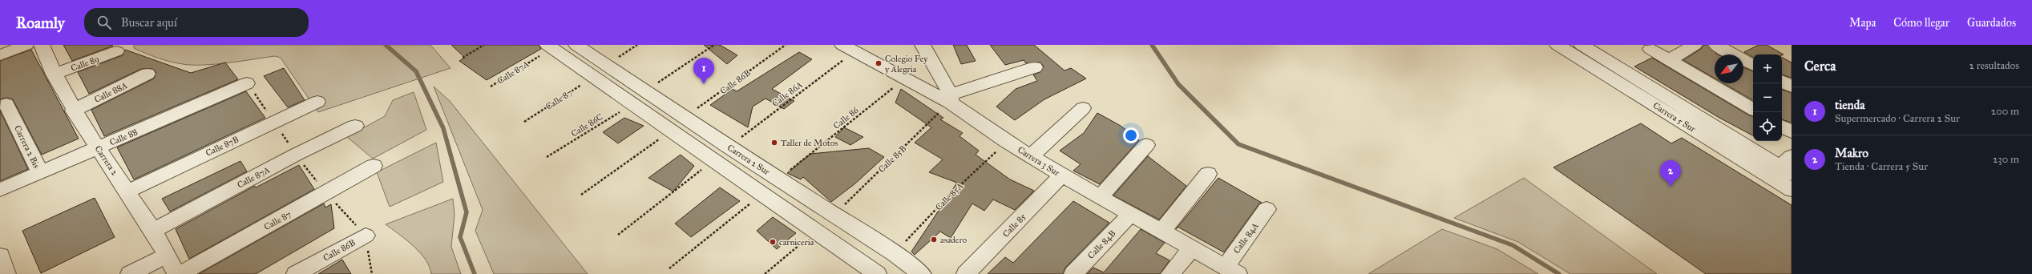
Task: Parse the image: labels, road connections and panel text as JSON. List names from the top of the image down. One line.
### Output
{"streets":{"street":["Calle 89","Calle 87A","Calle 86B","Calle 88A","Calle 87","Carrera 5 Sur","Calle 88","Calle 87B","Carrera 2 Bis","Carrera 2 Sur","Carrera 2","Carrera 3 Sur","Calle 85","Calle 84A","Calle 84B"],"path":["Calle 86A","Calle 86","Calle 86C","Calle 85B","Calle 85A"]},"crossings":[["Calle 89","Carrera 2"],["Calle 87A","Carrera 2"],["Calle 86B","Carrera 2 Sur"],["Calle 88A","Carrera 2"],["Calle 86A","Carrera 2 Sur"],["Calle 86A","Carrera 3 Sur"],["Calle 86","Carrera 2 Sur"],["Calle 86","Carrera 3 Sur"],["Calle 88","Carrera 2 Bis"],["Calle 88","Carrera 2"],["Calle 87B","Carrera 2"],["Calle 85B","Carrera 2 Sur"],["Calle 85B","Carrera 3 Sur"],["Carrera 2 Sur","Calle 85A"],["Carrera 3 Sur","Calle 85A"],["Carrera 3 Sur","Calle 85"],["Carrera 3 Sur","Calle 84A"],["Carrera 3 Sur","Calle 84B"]],"places":["Colegio Fey y Alegria","Taller de Motos","asadero","carniceria"],"north":"bottom left","page":{"header":"Roamly","search":"Buscar aquí","nav":["Mapa","Cómo llegar","Guardados"],"heading":["Cerca","2 resultados"],"map_buttons":["+","−"],"pins":["1","2"],"list":[{"mark":"1","name":"tienda","note":"Supermercado · Carrera 2 Sur","value":"200 m"},{"mark":"2","name":"Makro","note":"Tienda · Carrera 5 Sur","value":"230 m"}]}}
